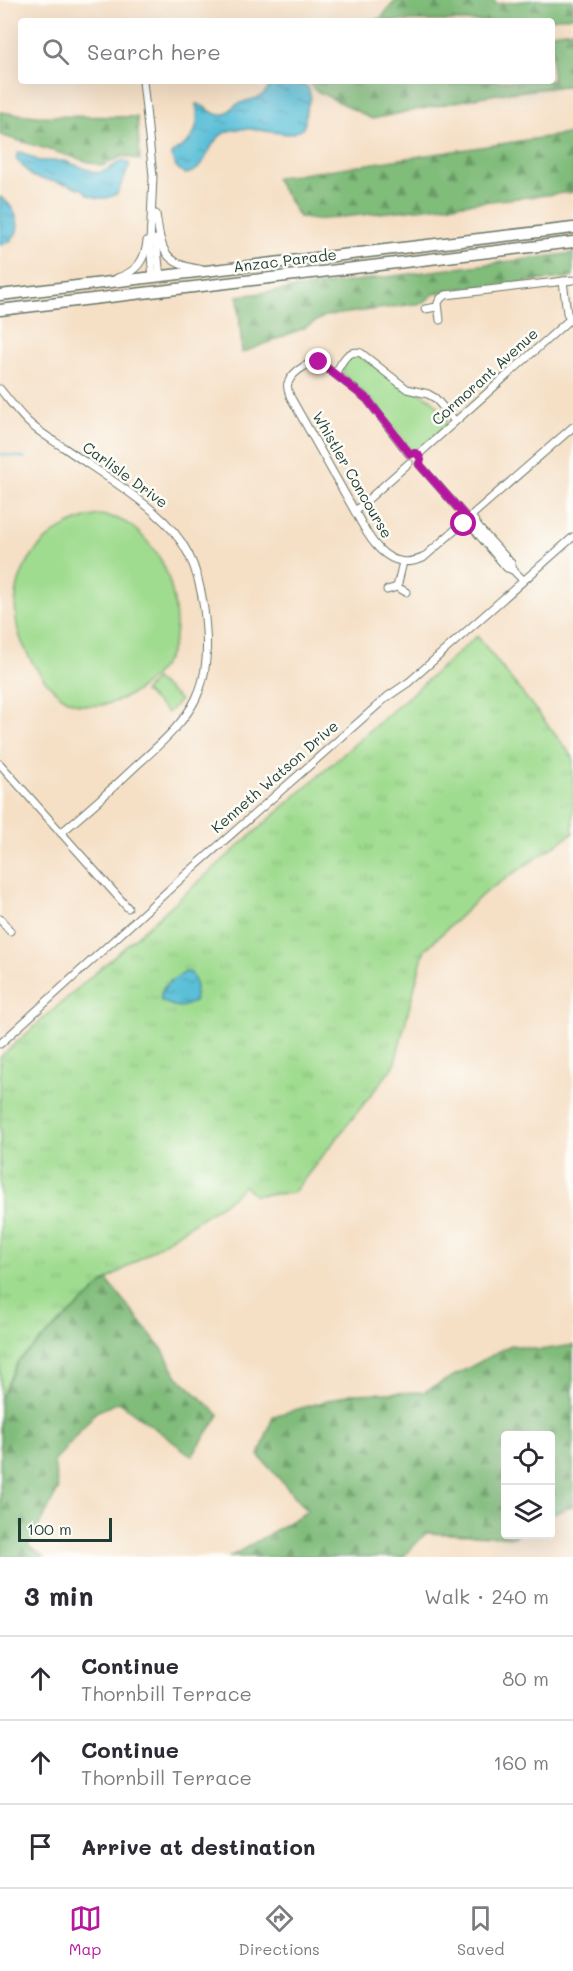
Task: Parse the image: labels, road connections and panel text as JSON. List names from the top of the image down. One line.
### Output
{"streets":{"main road":["Anzac Parade"],"street":["Cormorant Avenue","Carlisle Drive","Whistler Concourse","Kenneth Watson Drive"]},"scale_bar":"100 m","page":{"search":"Search here","scale":"100 m","heading":["3 min","Walk · 240 m"],"list":[["Continue","Thornbill Terrace","80 m"],["Continue","Thornbill Terrace","160 m"],"Arrive at destination"],"nav":["Map","Directions","Saved"]}}
